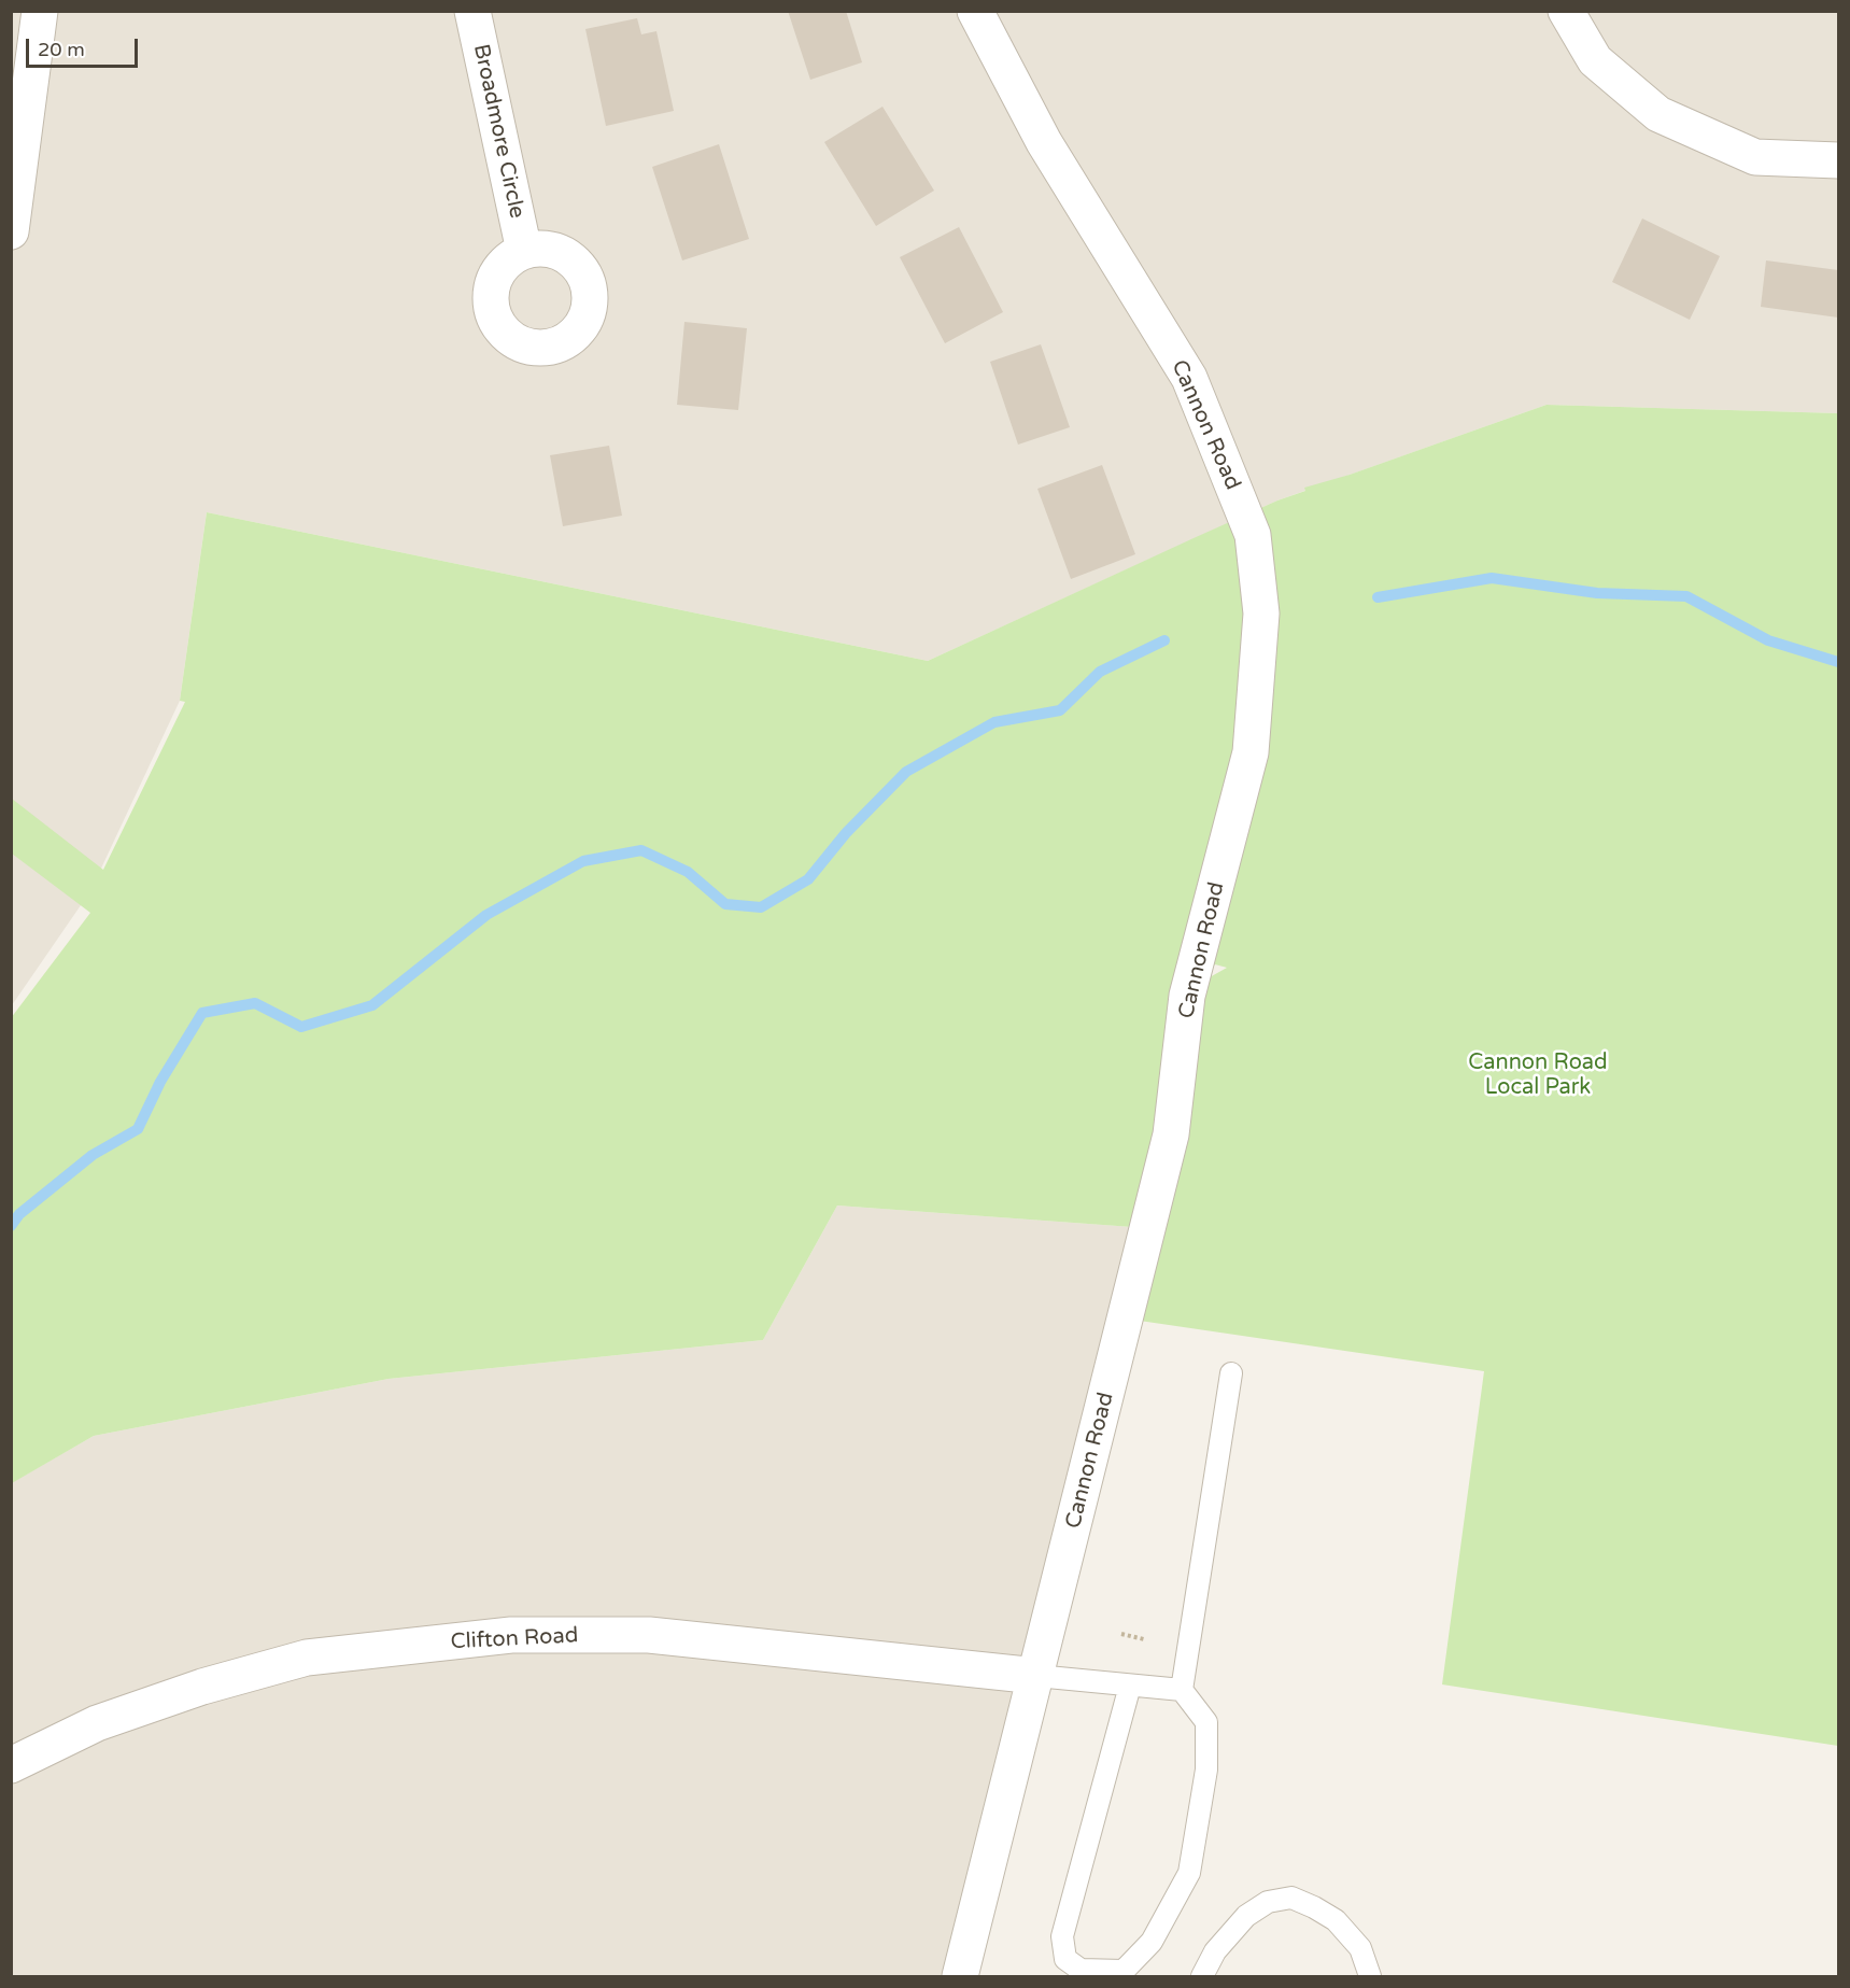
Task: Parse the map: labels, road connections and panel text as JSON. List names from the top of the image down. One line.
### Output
{"streets":{"street":["Broadmore Circle","Cannon Road","Clifton Road"]},"crossings":[["Cannon Road","Clifton Road"]],"parks":["Cannon Road Local Park"],"scale_bar":"20 m"}
